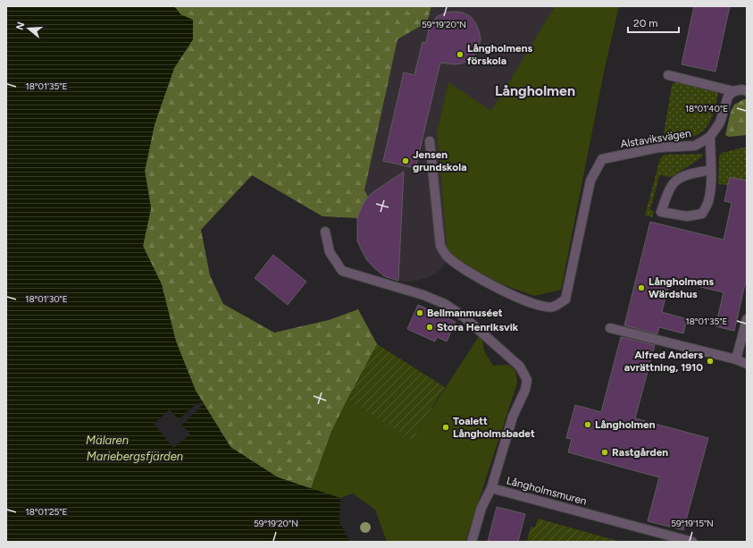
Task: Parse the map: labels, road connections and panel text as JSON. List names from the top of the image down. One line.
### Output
{"streets":{"street":["Alstaviksvägen","Långholmsmuren"]},"districts":["Långholmen"],"water":["Mälaren","Mariebergsfjärden"],"places":["Långholmens förskola","Jensen grundskola","Långholmens Wärdshus","Bellmanmuséet","Stora Henriksvik","Alfred Anders avrättning, 1910","Långholmen","Toalett Långholmsbadet","Rastgården"],"scale_bar":"20 m","north":"left","coordinates":["59°19'20\"N","18°01'35\"E","18°01'40\"E","18°01'30\"E","18°01'25\"E","59°19'15\"N"]}
